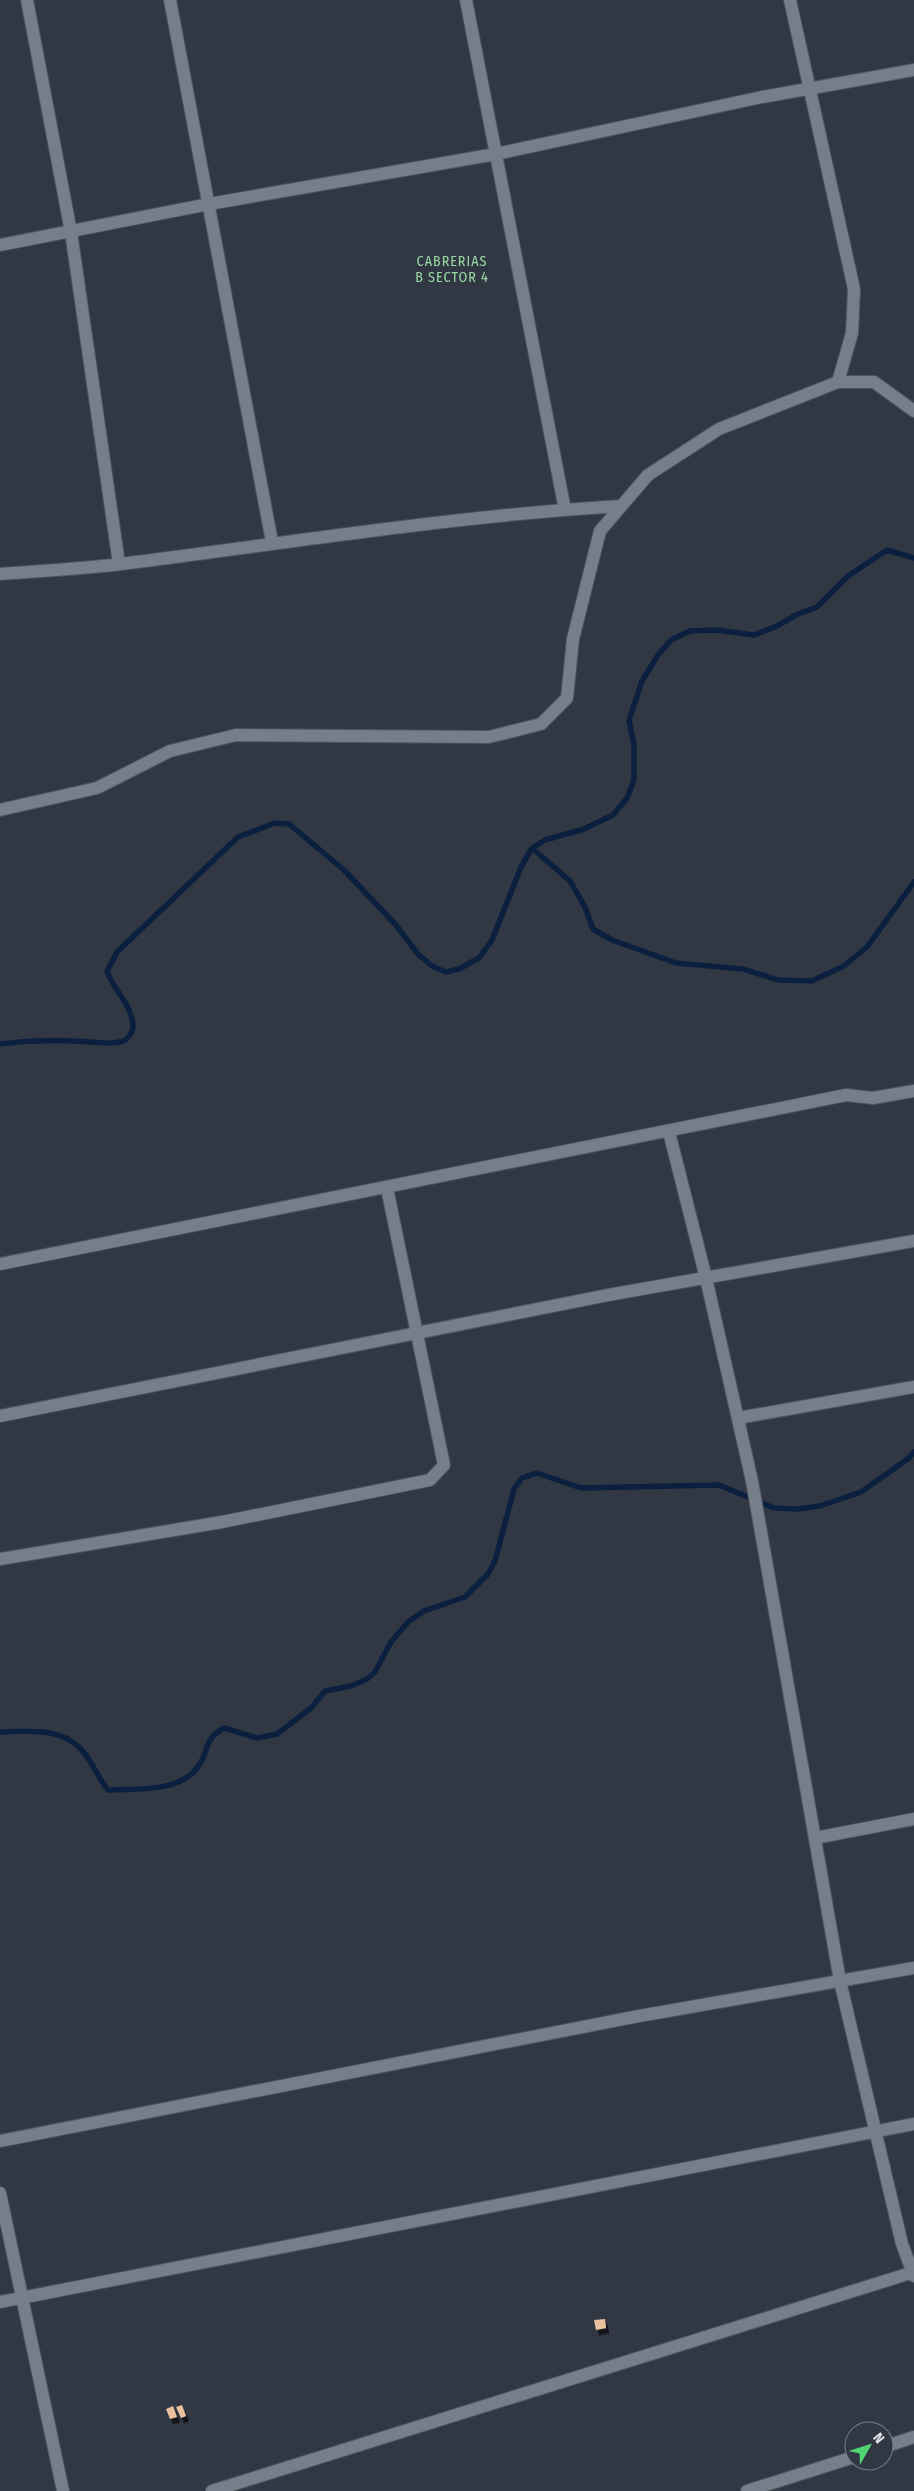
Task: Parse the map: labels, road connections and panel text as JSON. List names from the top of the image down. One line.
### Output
{"districts":["CABRERIAS B SECTOR 4"],"north":"top right"}
